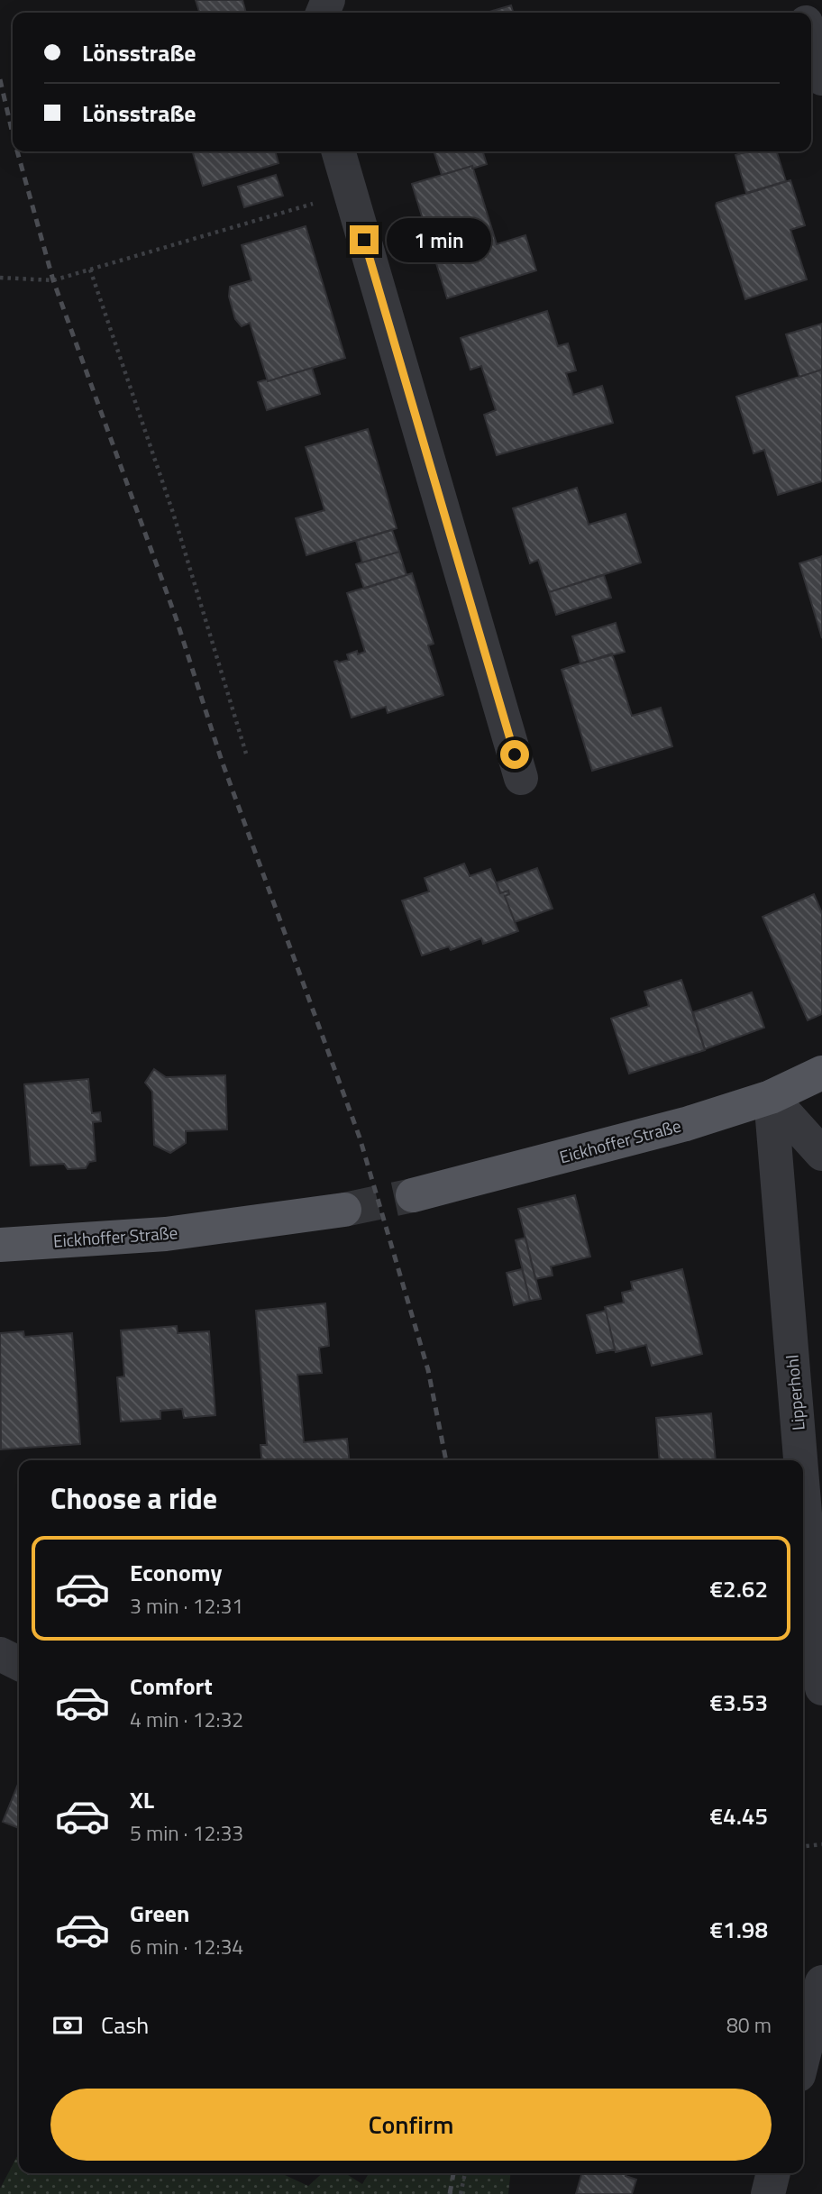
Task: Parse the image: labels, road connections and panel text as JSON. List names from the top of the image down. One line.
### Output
{"streets":{"main road":["Eickhoffer Straße"],"street":["Lipperhohl"]},"crossings":[["Eickhoffer Straße","Lipperhohl"]],"page":{"banner":["Lönsstraße","Lönsstraße"],"bubble":"1 min","heading":"Choose a ride","list":[{"name":"Economy","note":"3 min · 12:31","value":"€2.62"},{"name":"Comfort","note":"4 min · 12:32","value":"€3.53"},{"name":"XL","note":"5 min · 12:33","value":"€4.45"},{"name":"Green","note":"6 min · 12:34","value":"€1.98"}],"pay":["Cash","80 m"],"buttons":"Confirm"}}
